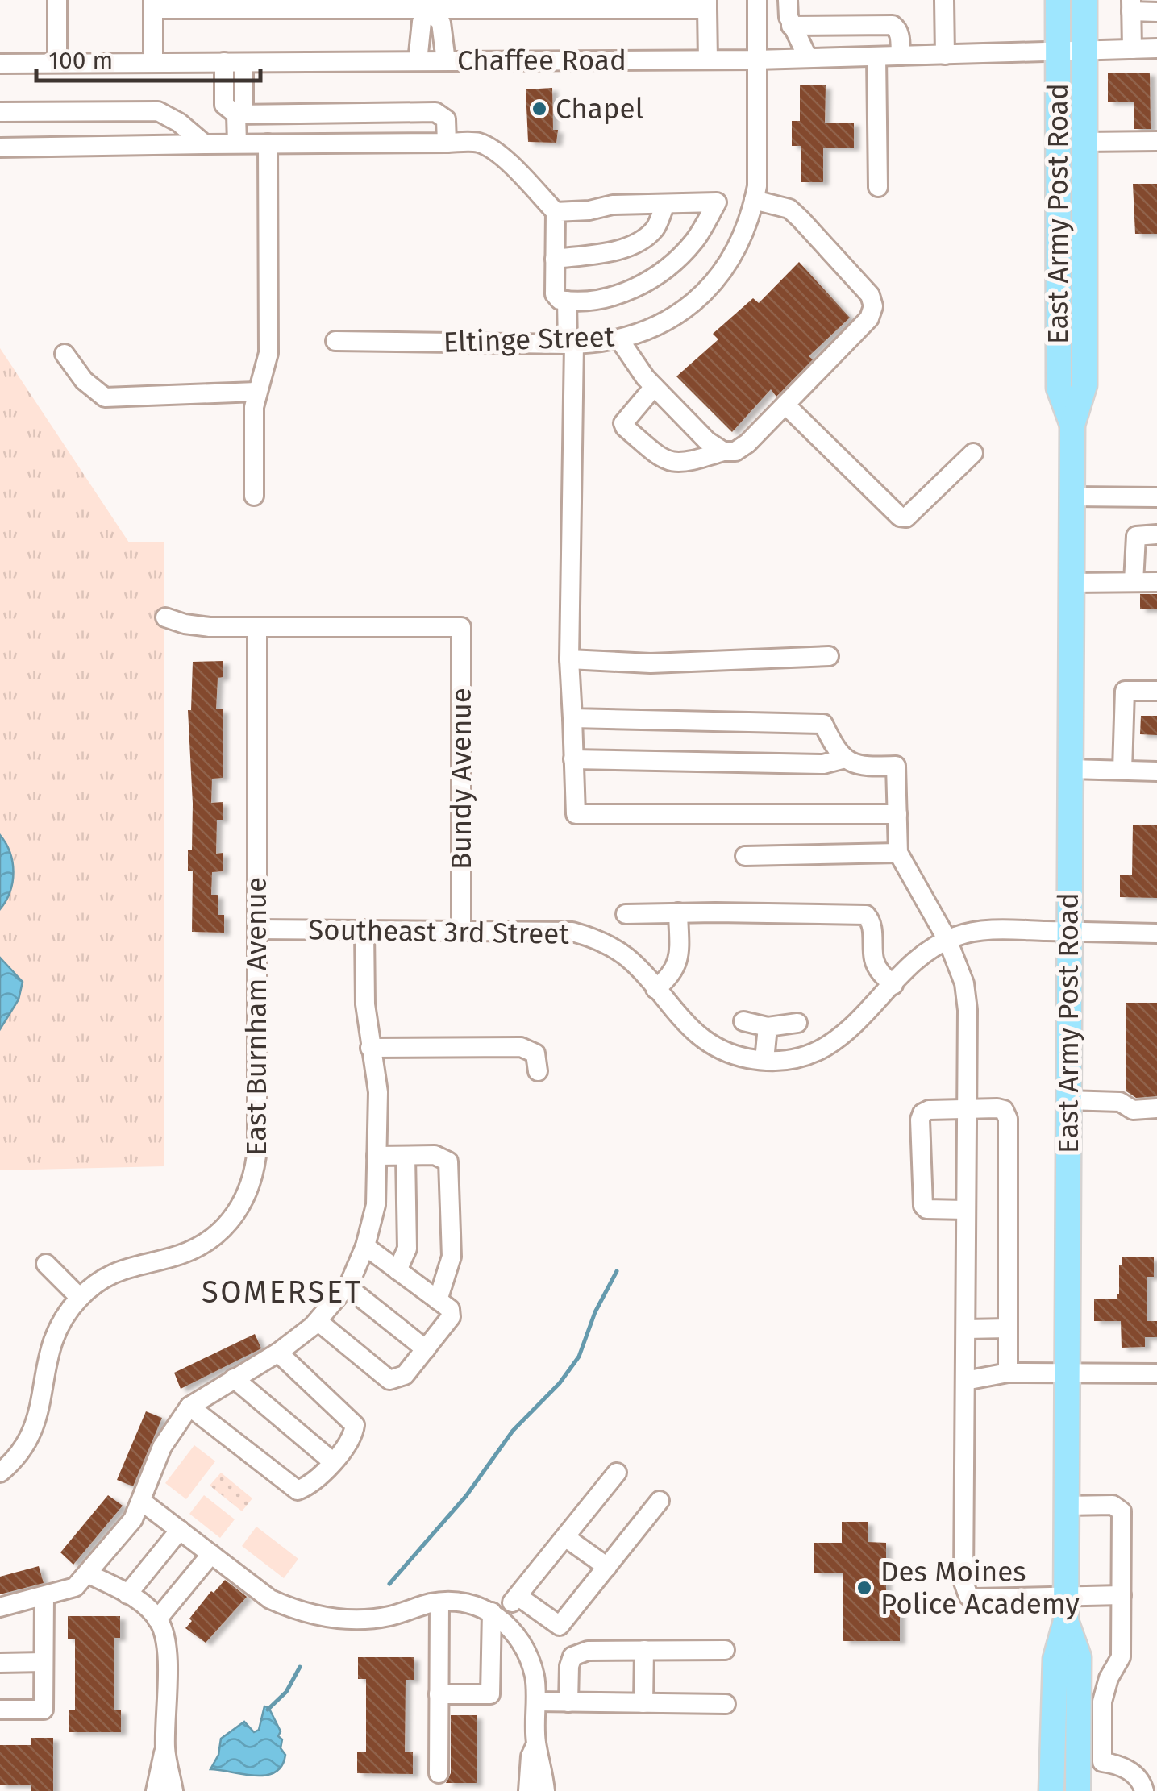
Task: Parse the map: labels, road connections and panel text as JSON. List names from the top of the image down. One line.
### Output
{"streets":{"main road":["East Army Post Road"],"street":["Chaffee Road","Eltinge Street","Bundy Avenue","Southeast 3rd Street","East Burnham Avenue"]},"crossings":[["Chaffee Road","East Army Post Road"],["Chaffee Road","Eltinge Street"],["East Army Post Road","Southeast 3rd Street"],["Bundy Avenue","Southeast 3rd Street"],["Bundy Avenue","East Burnham Avenue"],["Southeast 3rd Street","East Burnham Avenue"]],"districts":["SOMERSET"],"places":["Chapel","Des Moines Police Academy"],"scale_bar":"100 m"}
